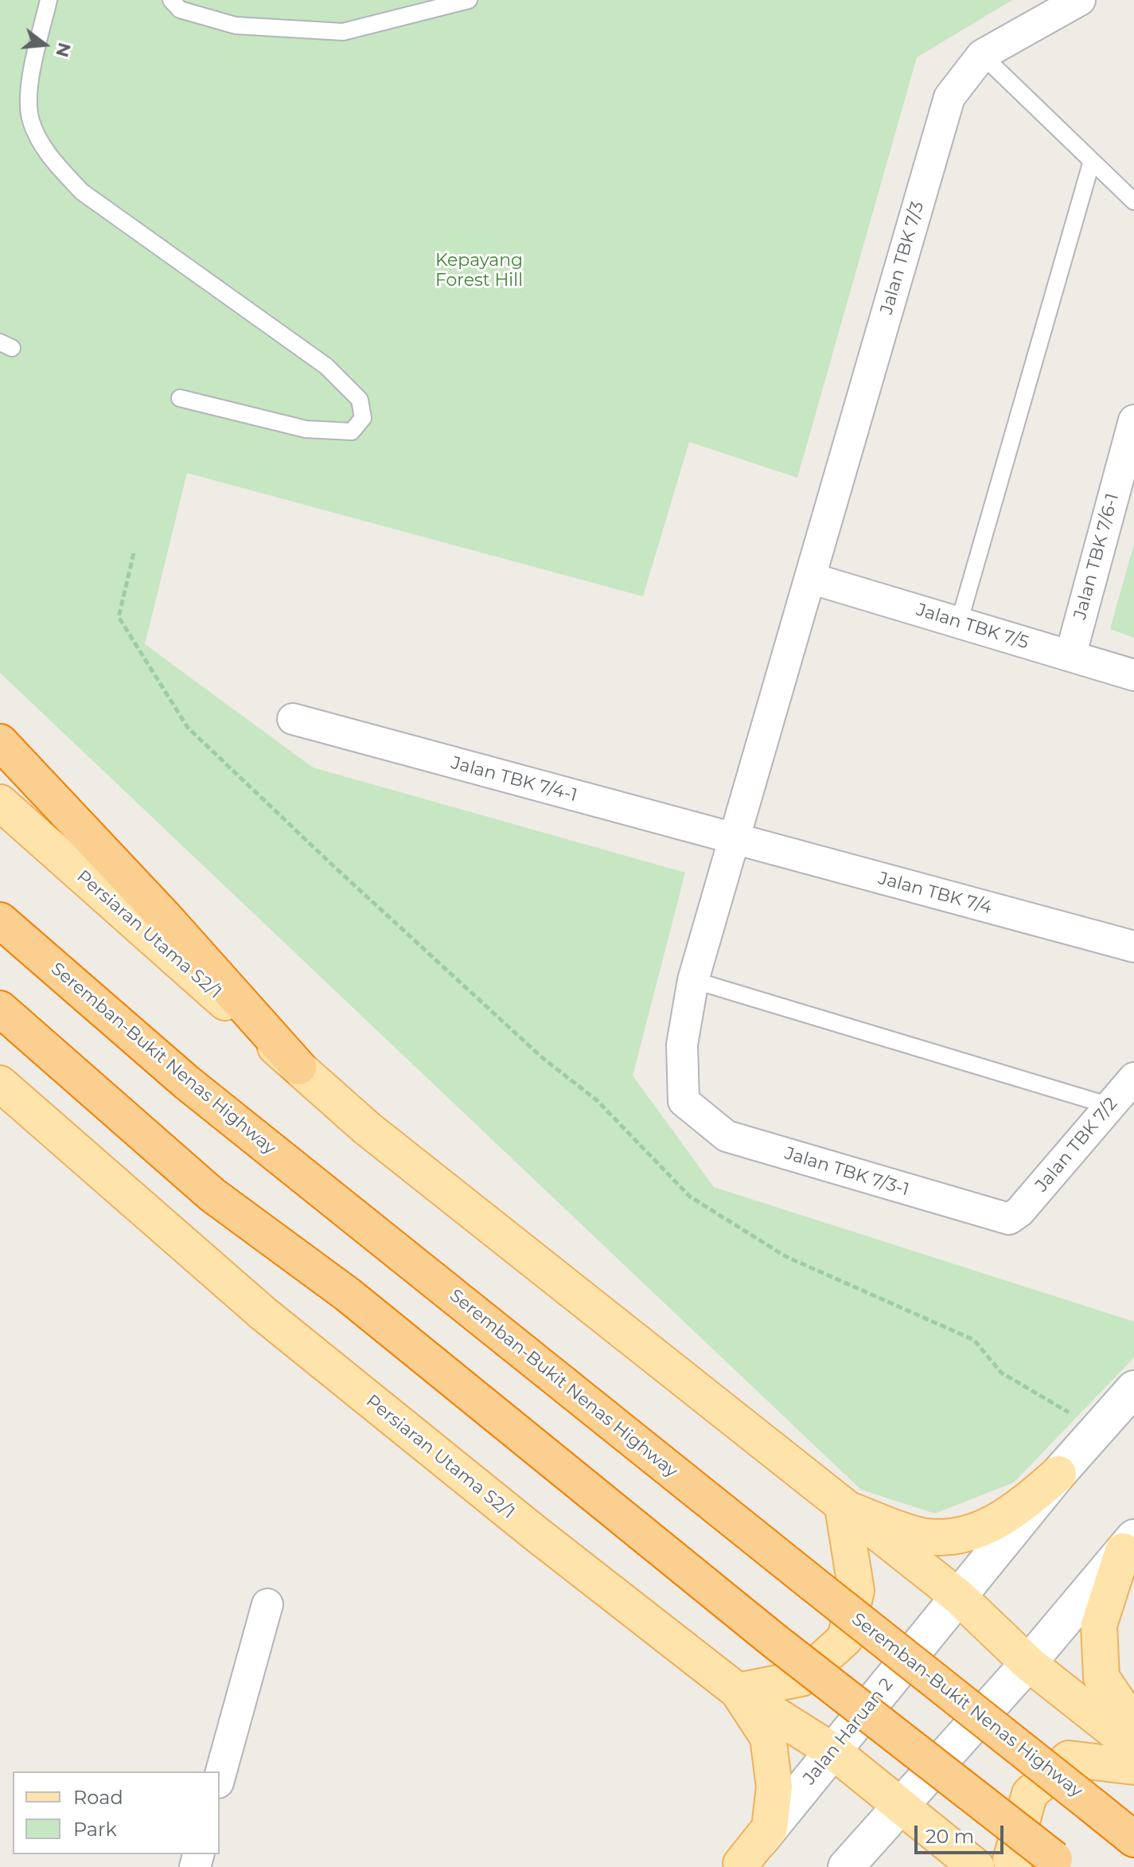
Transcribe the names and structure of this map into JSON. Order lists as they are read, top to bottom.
{
  "streets": {
    "highway": ["Seremban-Bukit Nenas Highway"],
    "main road": ["Persiaran Utama S2/1", "Jalan Haruan 2"],
    "street": [
      "Jalan TBK 7/3",
      "Jalan TBK 7/6-1",
      "Jalan TBK 7/5",
      "Jalan TBK 7/4-1",
      "Jalan TBK 7/4",
      "Jalan TBK 7/2",
      "Jalan TBK 7/3-1"
    ]
  },
  "crossings": [
    ["Jalan TBK 7/3", "Jalan TBK 7/5"],
    ["Jalan TBK 7/3", "Jalan TBK 7/4-1"],
    ["Jalan TBK 7/3", "Jalan TBK 7/4"],
    ["Jalan TBK 7/3", "Jalan TBK 7/3-1"],
    ["Jalan TBK 7/6-1", "Jalan TBK 7/5"],
    ["Jalan TBK 7/4-1", "Jalan TBK 7/4"],
    ["Persiaran Utama S2/1", "Jalan Haruan 2"],
    ["Jalan TBK 7/2", "Jalan TBK 7/3-1"]
  ],
  "parks": ["Kepayang Forest Hill"],
  "legend": ["Road", "Park"],
  "scale_bar": "20 m",
  "north": "right"
}
